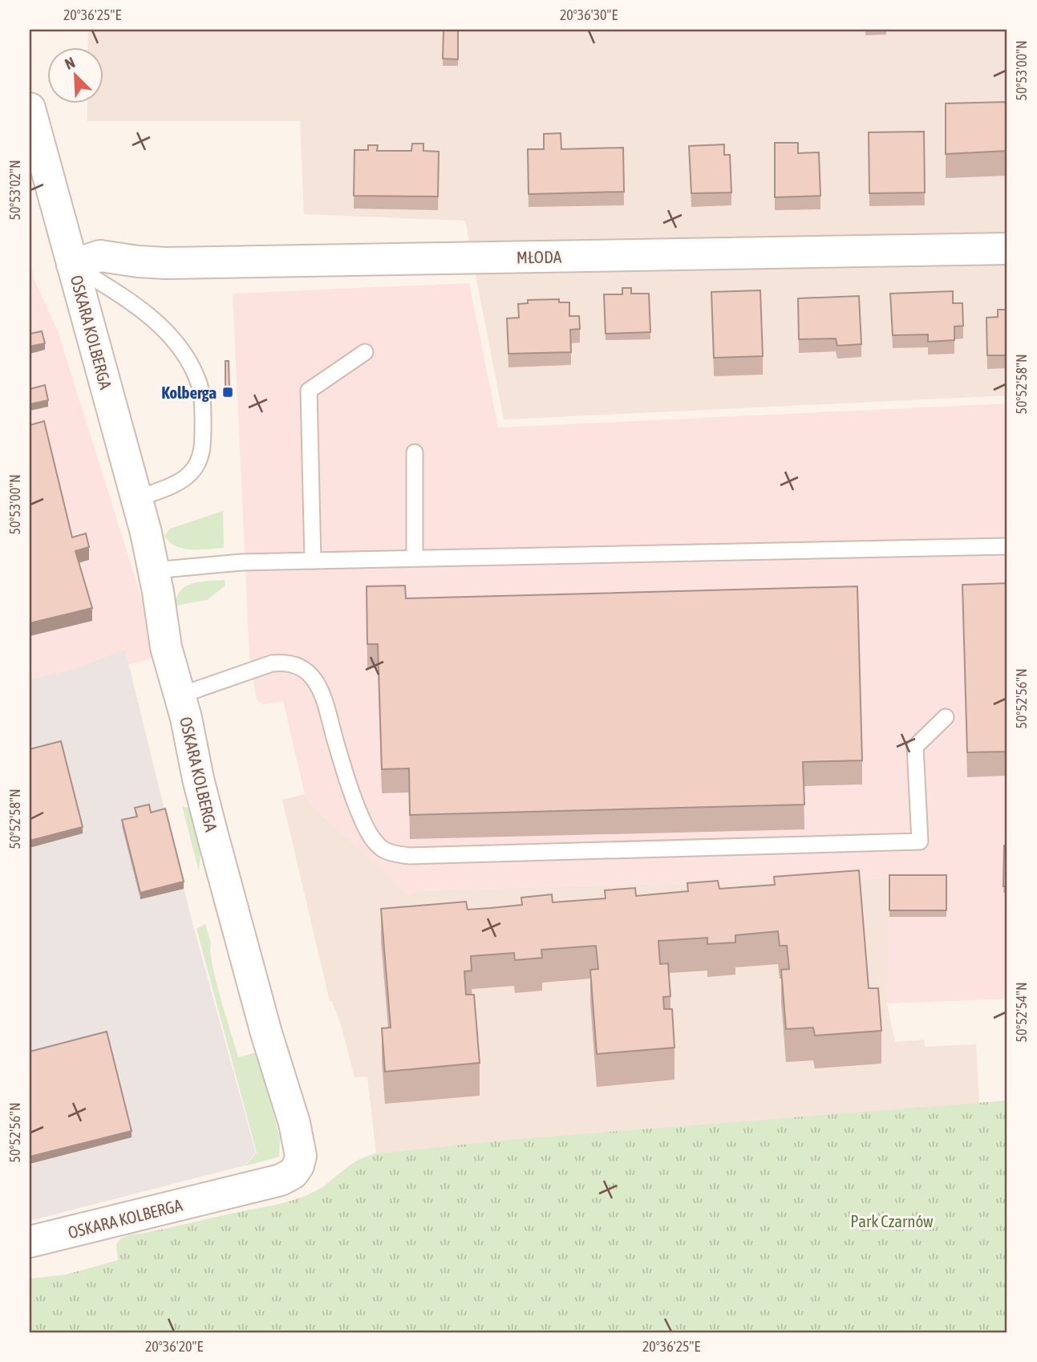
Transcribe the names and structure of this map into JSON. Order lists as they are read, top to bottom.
{
  "streets": {
    "street": ["MŁODA", "OSKARA KOLBERGA"]
  },
  "crossings": [
    ["MŁODA", "OSKARA KOLBERGA"]
  ],
  "parks": ["Park Czarnów"],
  "places": {
    "transit": ["Kolberga"]
  },
  "north": "top left",
  "coordinates": [
    "20°36'25\"E",
    "20°36'30\"E",
    "50°53'00\"N",
    "50°53'02\"N",
    "50°52'58\"N",
    "50°52'56\"N",
    "50°52'54\"N",
    "20°36'20\"E"
  ]
}
